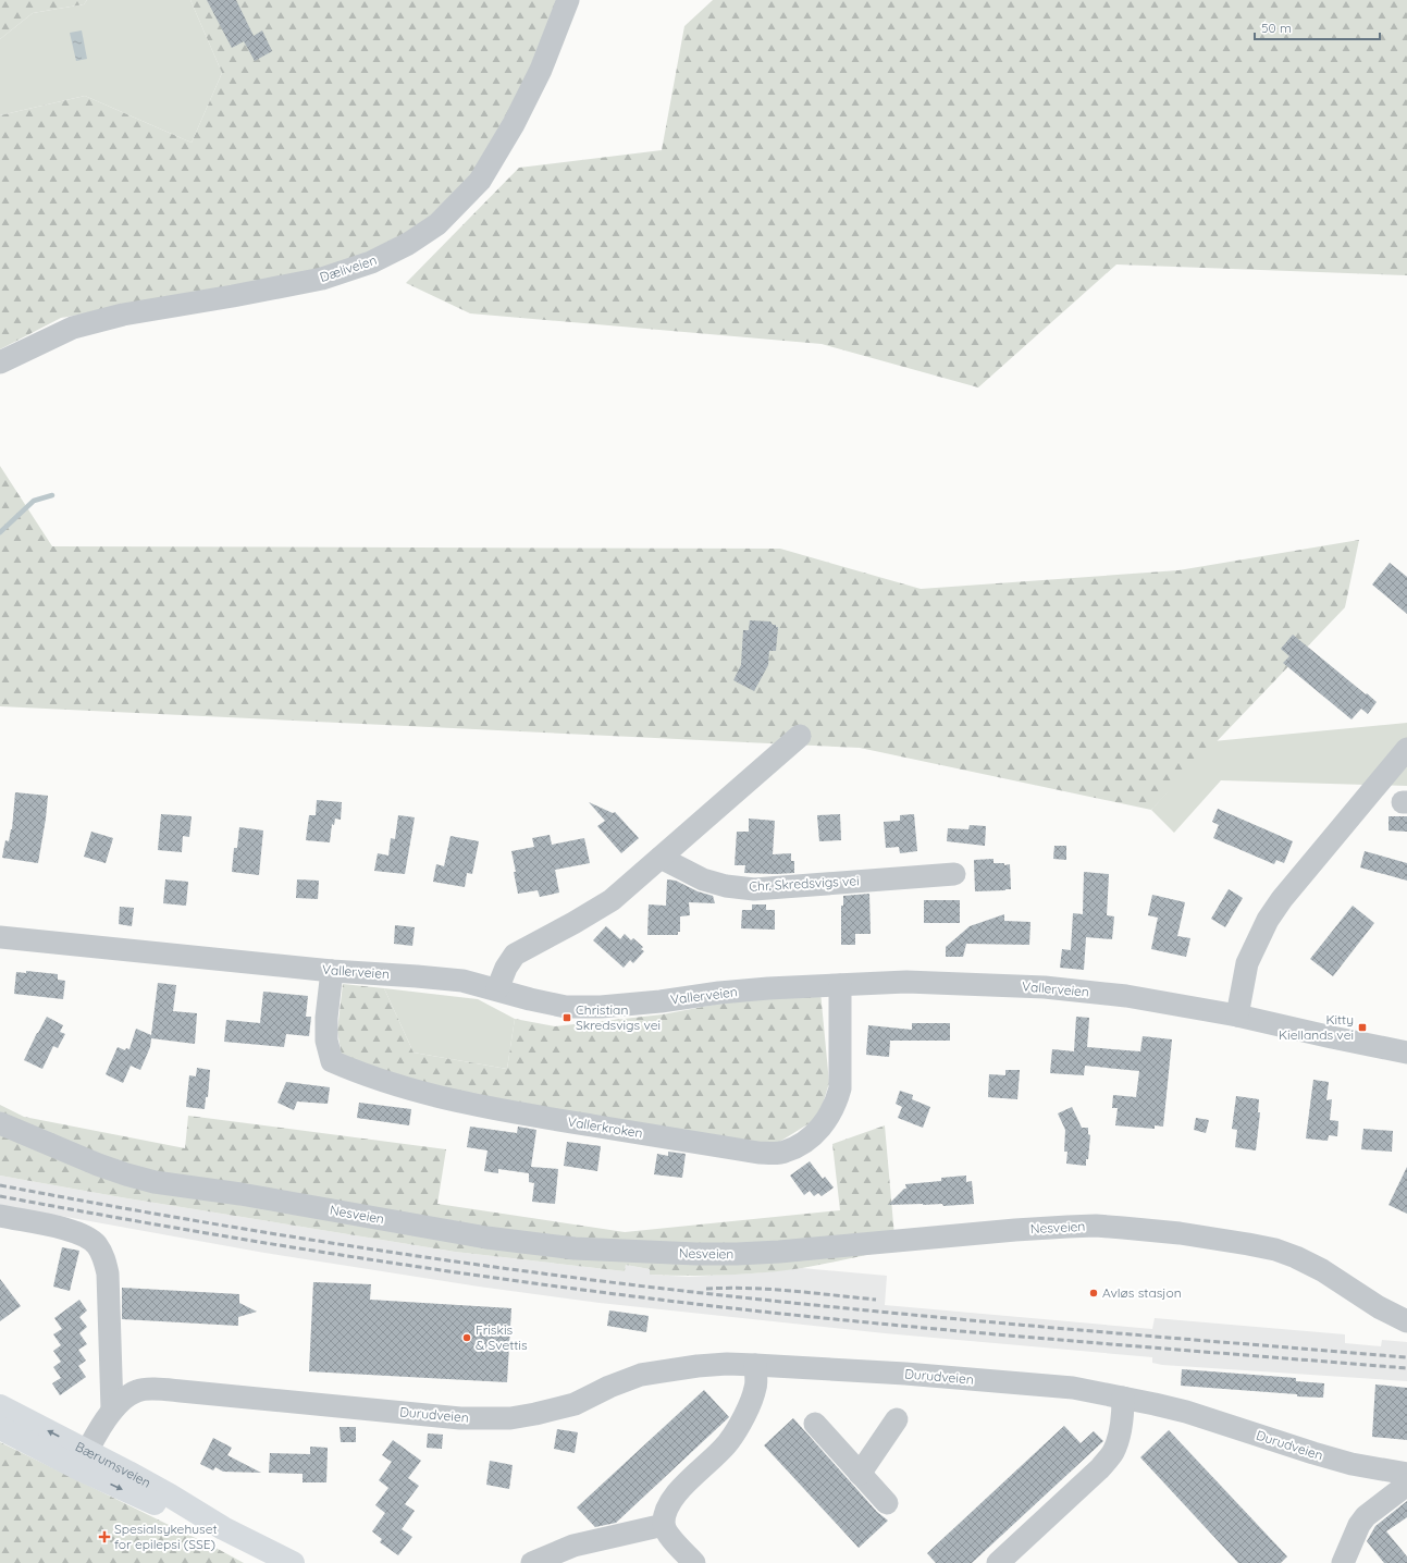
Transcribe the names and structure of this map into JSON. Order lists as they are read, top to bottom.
{
  "streets": {
    "main road": ["Bærumsveien"],
    "street": [
      "Dæliveien",
      "Chr. Skredsvigs vei",
      "Vallerveien",
      "Vallerkroken",
      "Nesveien",
      "Durudveien"
    ]
  },
  "crossings": [
    ["Vallerveien", "Vallerkroken"],
    ["Durudveien", "Bærumsveien"]
  ],
  "places": {
    "transit": ["Christian Skredsvigs vei", "Kitty Kiellands vei"],
    "other": ["Avløs stasjon", "Friskis & Svettis"],
    "health": ["Spesialsykehuset for epilepsi (SSE)"]
  },
  "scale_bar": "50 m"
}
